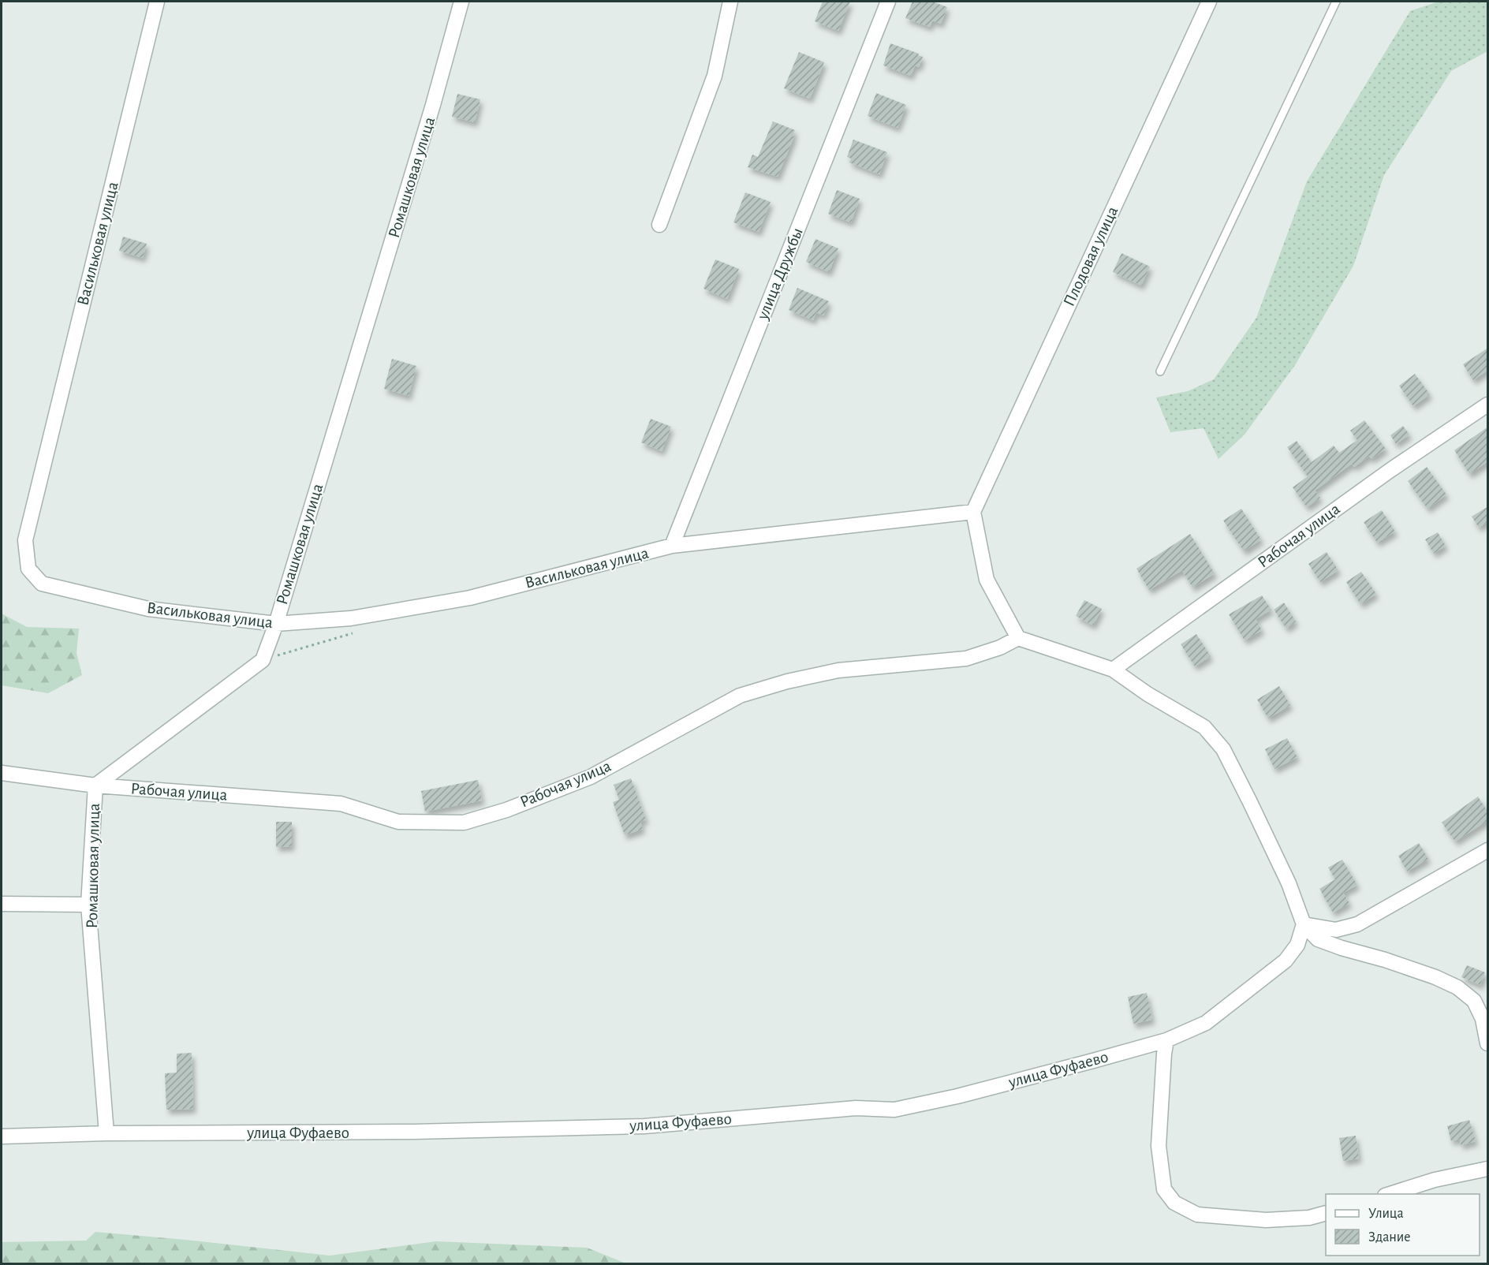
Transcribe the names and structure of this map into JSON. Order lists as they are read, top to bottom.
{
  "streets": {
    "street": [
      "Ромашковая улица",
      "Васильковая улица",
      "Плодовая улица",
      "улица Дружбы",
      "Рабочая улица",
      "улица Фуфаево"
    ]
  },
  "crossings": [
    ["Ромашковая улица", "Васильковая улица"],
    ["Ромашковая улица", "Рабочая улица"],
    ["Ромашковая улица", "улица Фуфаево"],
    ["Васильковая улица", "Плодовая улица"],
    ["Васильковая улица", "улица Дружбы"]
  ],
  "legend": ["Улица", "Здание"]
}
